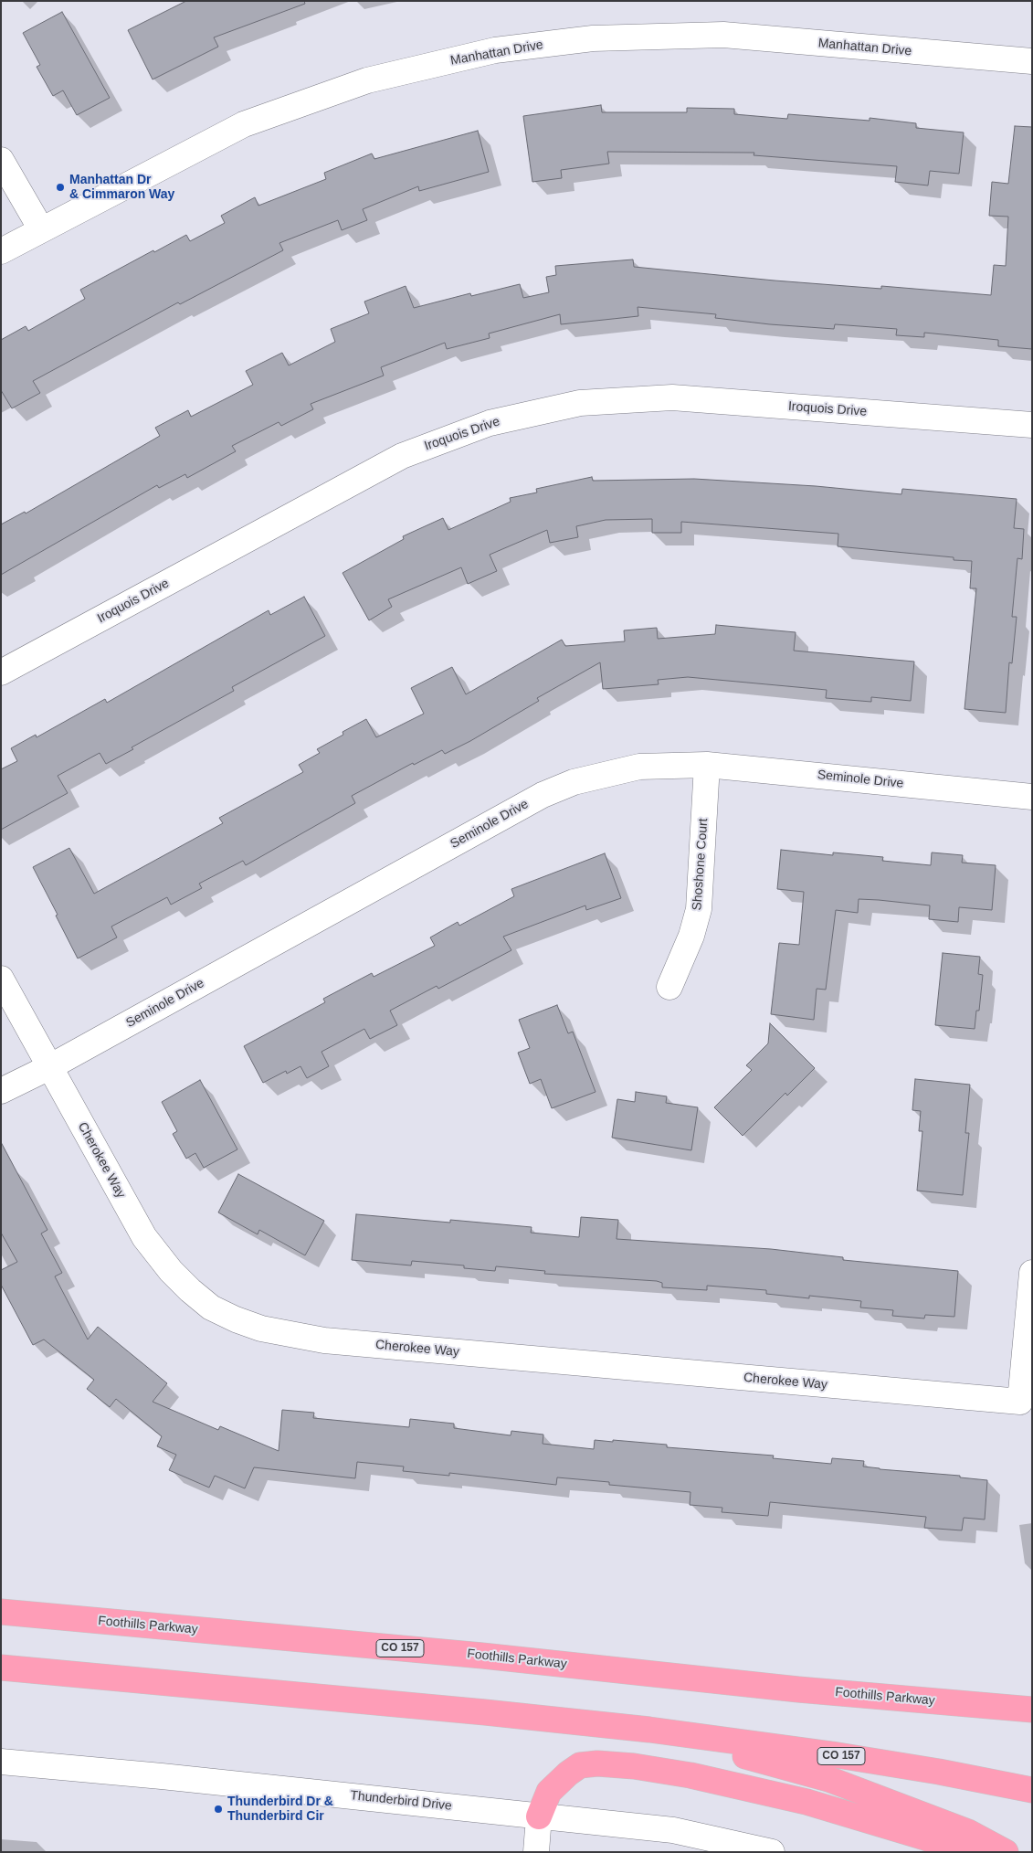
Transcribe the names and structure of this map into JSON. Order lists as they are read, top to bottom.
{
  "streets": {
    "highway": ["Foothills Parkway", "CO 157"],
    "street": [
      "Manhattan Drive",
      "Iroquois Drive",
      "Seminole Drive",
      "Shoshone Court",
      "Cherokee Way",
      "Thunderbird Drive"
    ]
  },
  "crossings": [
    ["Seminole Drive", "Shoshone Court"],
    ["Seminole Drive", "Cherokee Way"]
  ],
  "places": ["Manhattan Dr & Cimmaron Way", "Thunderbird Dr & Thunderbird Cir"]
}
